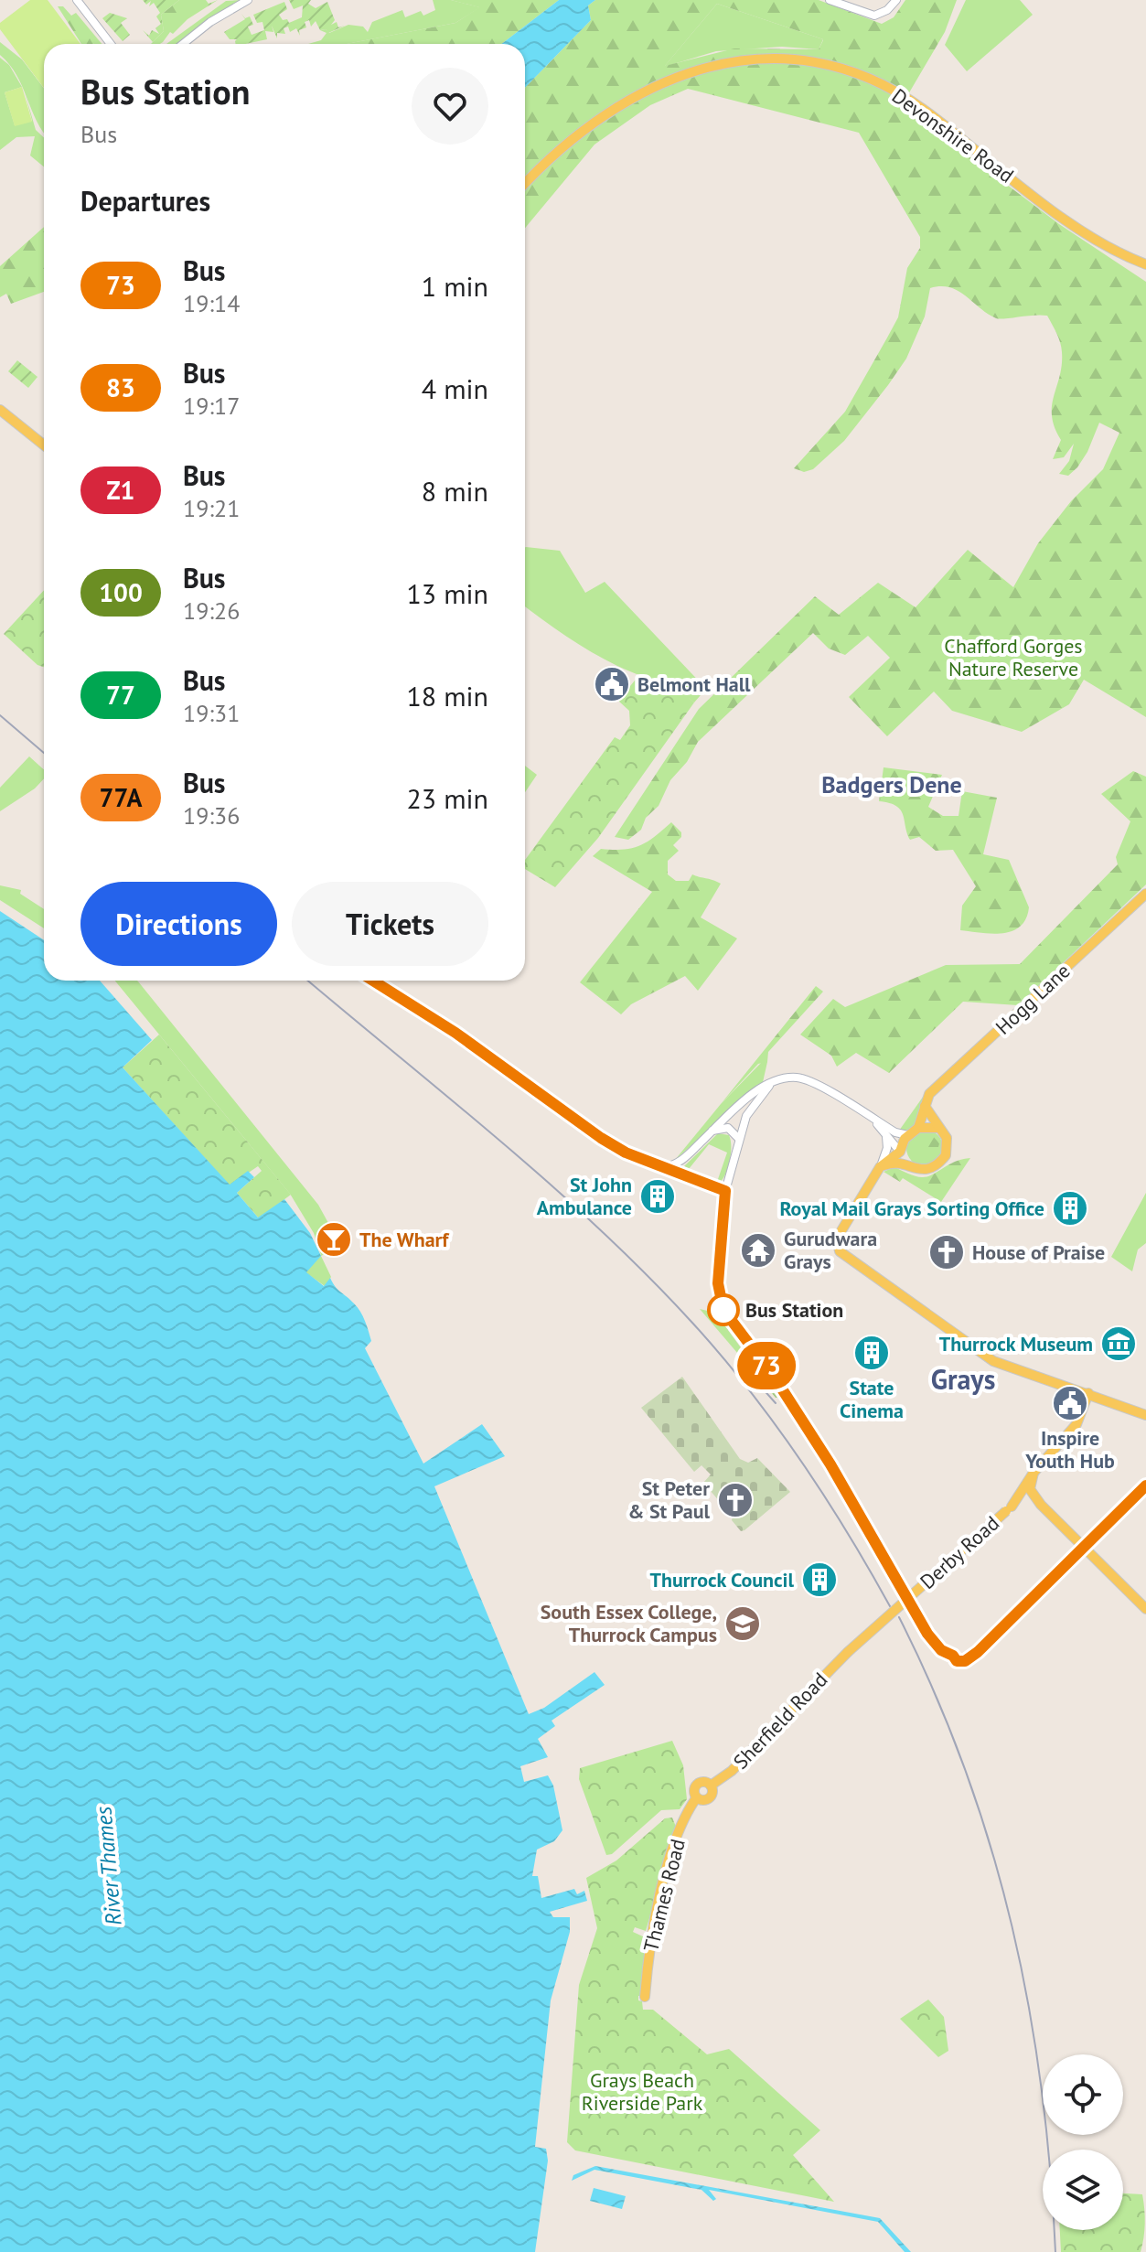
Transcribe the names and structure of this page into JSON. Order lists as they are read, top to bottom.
{
  "streets": {
    "main road": [
      "Devonshire Road",
      "Hogg Lane",
      "Derby Road",
      "Sherfield Road",
      "Thames Road"
    ]
  },
  "crossings": [
    ["Derby Road", "Sherfield Road"],
    ["Sherfield Road", "Thames Road"]
  ],
  "districts": ["Badgers Dene", "Grays"],
  "water": ["River Thames"],
  "parks": ["Chafford Gorges Nature Reserve", "Grays Beach Riverside Park"],
  "places": {
    "public building": ["Belmont Hall", "Inspire Youth Hub"],
    "building": [
      "St John Ambulance",
      "Royal Mail Grays Sorting Office",
      "State Cinema",
      "Thurrock Council"
    ],
    "bar": ["The Wharf"],
    "temple": ["Gurudwara Grays"],
    "church": ["House of Praise", "St Peter & St Paul"],
    "other": ["Bus Station"],
    "museum": ["Thurrock Museum"],
    "school or university": ["South Essex College, Thurrock Campus"]
  },
  "lines": ["bus line 73"],
  "page": {
    "on_map": "73",
    "heading": [
      ["Bus Station", "Bus"],
      "Departures"
    ],
    "list": [
      {
        "mark": "73",
        "name": "Bus",
        "note": "19:14",
        "value": "1 min"
      },
      {
        "mark": "83",
        "name": "Bus",
        "note": "19:17",
        "value": "4 min"
      },
      {
        "mark": "Z1",
        "name": "Bus",
        "note": "19:21",
        "value": "8 min"
      },
      {
        "mark": "100",
        "name": "Bus",
        "note": "19:26",
        "value": "13 min"
      },
      {
        "mark": "77",
        "name": "Bus",
        "note": "19:31",
        "value": "18 min"
      },
      {
        "mark": "77A",
        "name": "Bus",
        "note": "19:36",
        "value": "23 min"
      }
    ],
    "buttons": ["Directions", "Tickets"]
  }
}
